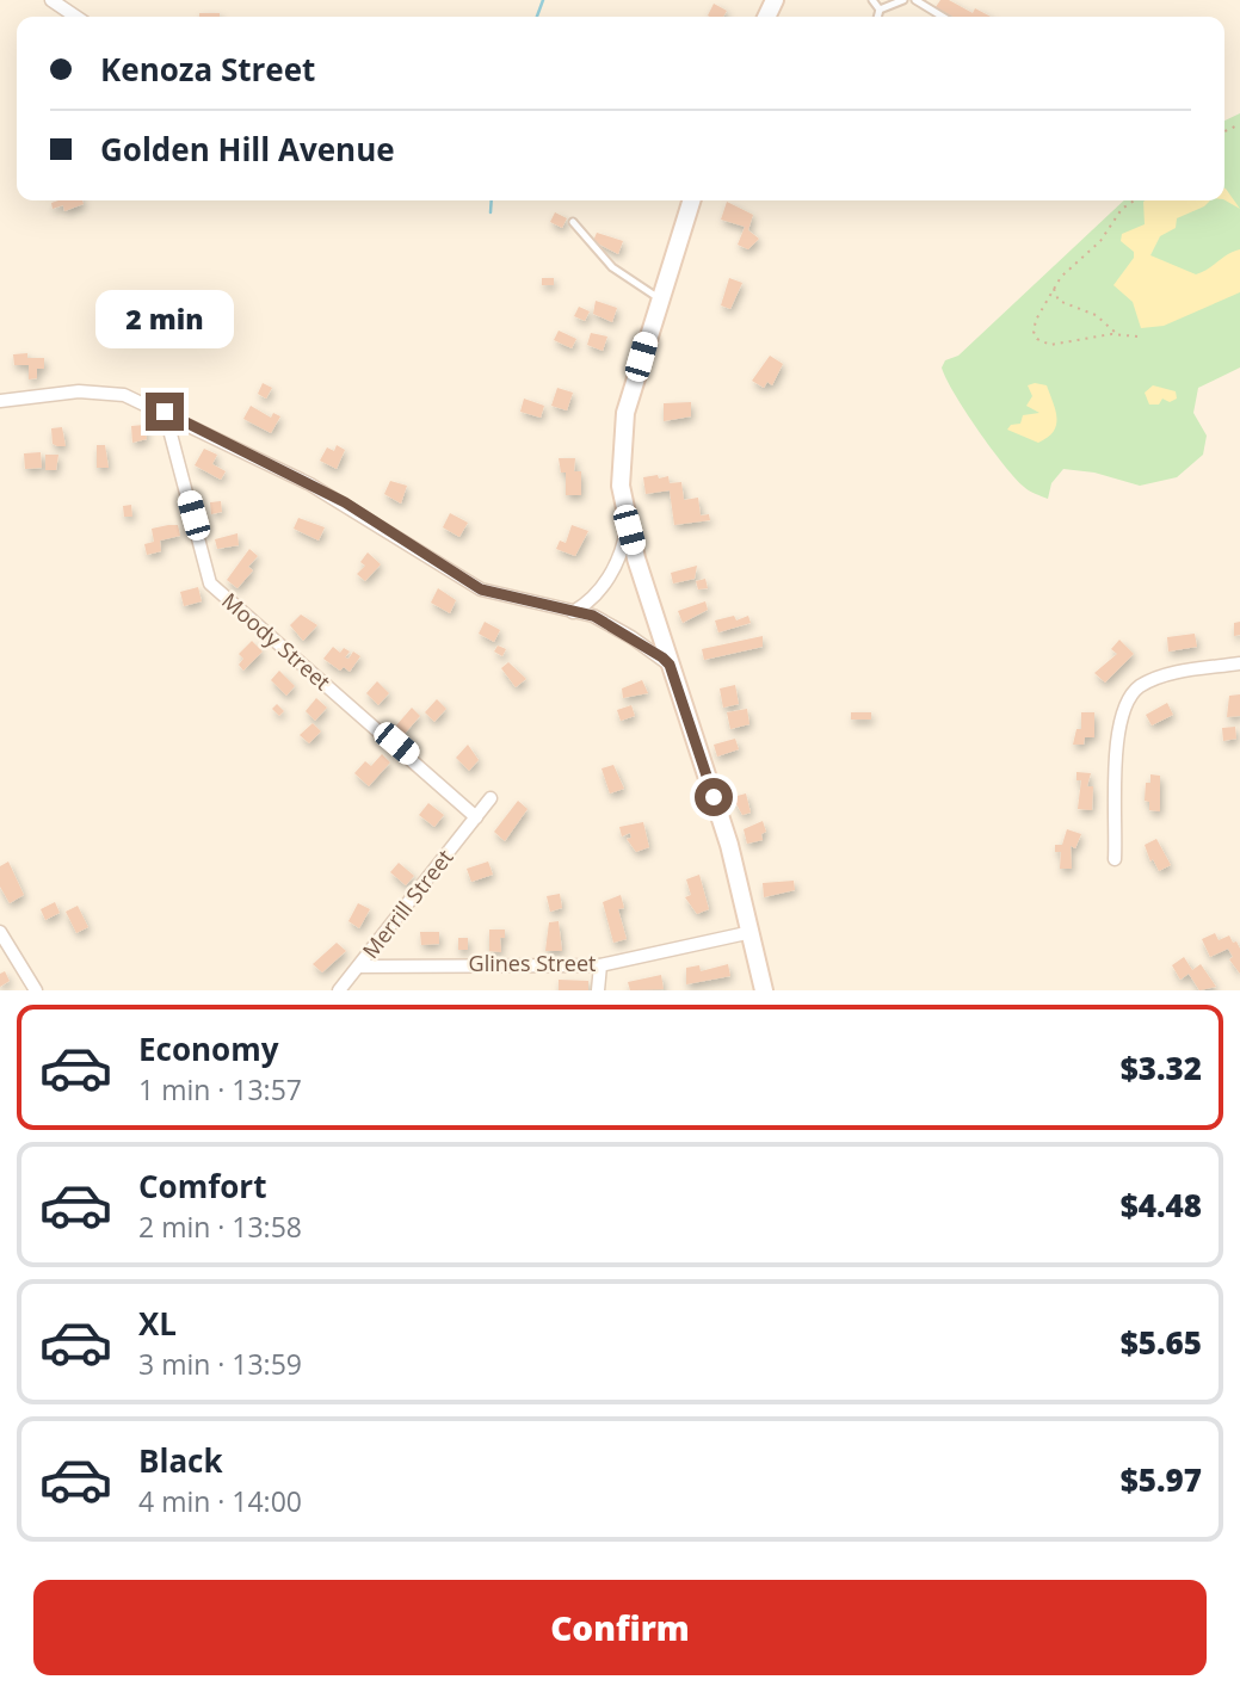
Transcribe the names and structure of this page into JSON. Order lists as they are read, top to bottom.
{
  "streets": {
    "street": ["Moody Street", "Merrill Street", "Glines Street"]
  },
  "crossings": [
    ["Moody Street", "Merrill Street"],
    ["Merrill Street", "Glines Street"]
  ],
  "page": {
    "banner": ["Kenoza Street", "Golden Hill Avenue"],
    "bubble": "2 min",
    "list": [
      {
        "name": "Economy",
        "note": "1 min · 13:57",
        "value": "$3.32"
      },
      {
        "name": "Comfort",
        "note": "2 min · 13:58",
        "value": "$4.48"
      },
      {
        "name": "XL",
        "note": "3 min · 13:59",
        "value": "$5.65"
      },
      {
        "name": "Black",
        "note": "4 min · 14:00",
        "value": "$5.97"
      }
    ],
    "buttons": "Confirm"
  }
}
